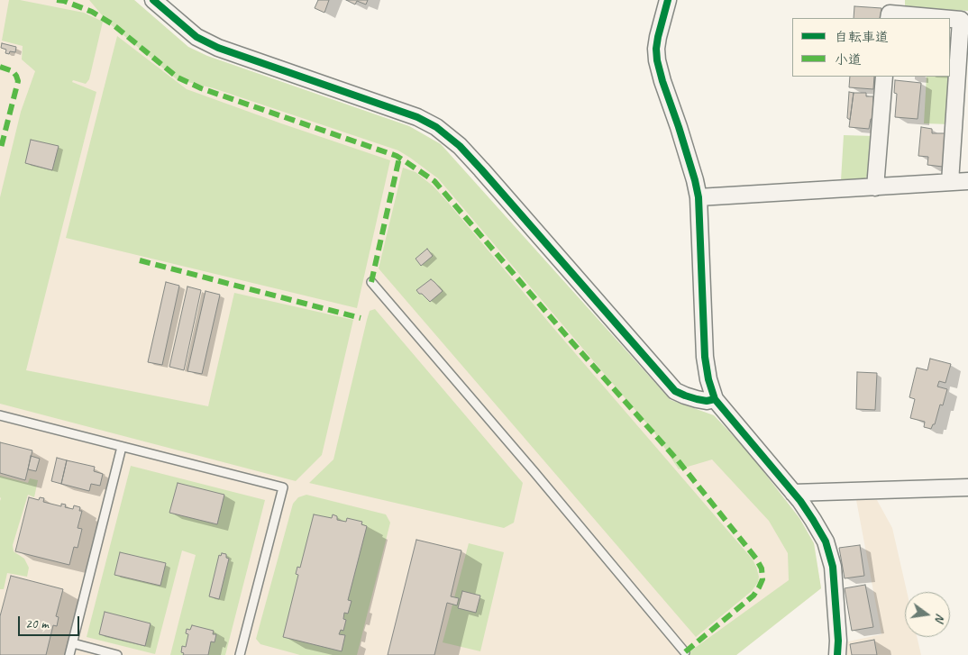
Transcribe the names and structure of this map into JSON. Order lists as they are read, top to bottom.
{
  "legend": ["自転車道", "小道"],
  "scale_bar": "20 m",
  "north": "right"
}
